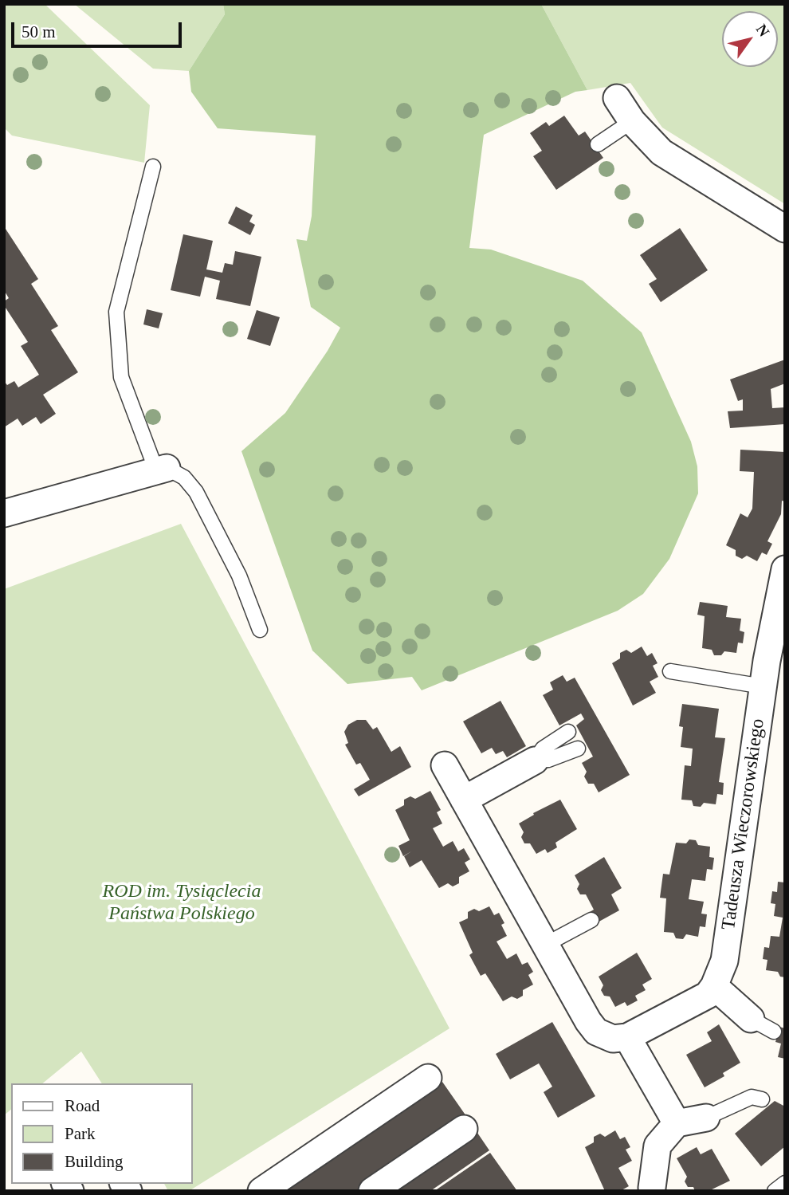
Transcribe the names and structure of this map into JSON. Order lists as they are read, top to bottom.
{
  "streets": {
    "street": ["Tadeusza Wieczorowskiego"]
  },
  "parks": ["ROD im. Tysiąclecia Państwa Polskiego"],
  "legend": ["Road", "Park", "Building"],
  "scale_bar": "50 m",
  "north": "top right"
}
